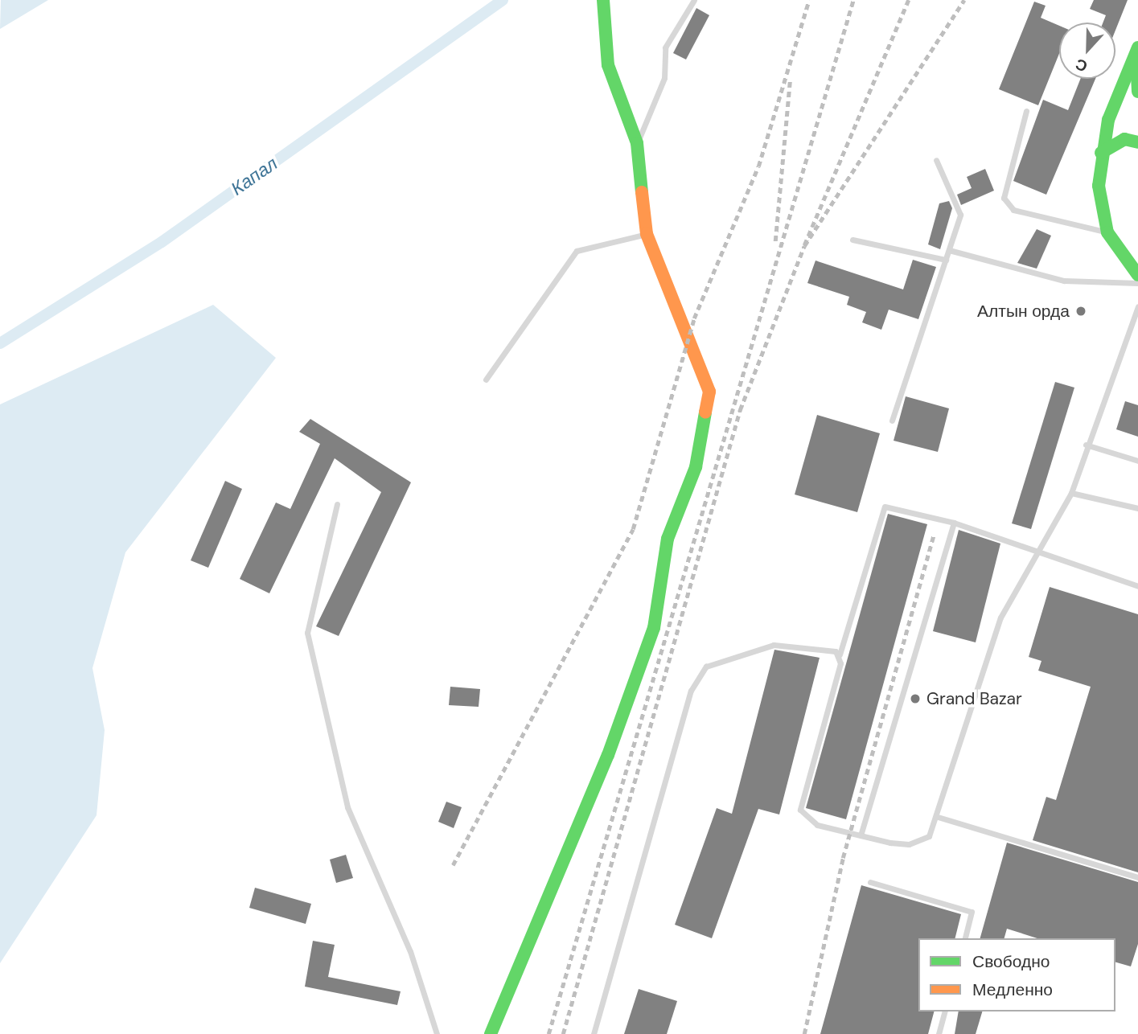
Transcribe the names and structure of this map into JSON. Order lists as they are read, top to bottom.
{
  "water": ["Капал"],
  "places": ["Алтын орда", "Grand Bazar"],
  "legend": ["Свободно", "Медленно"],
  "north": "bottom"
}
